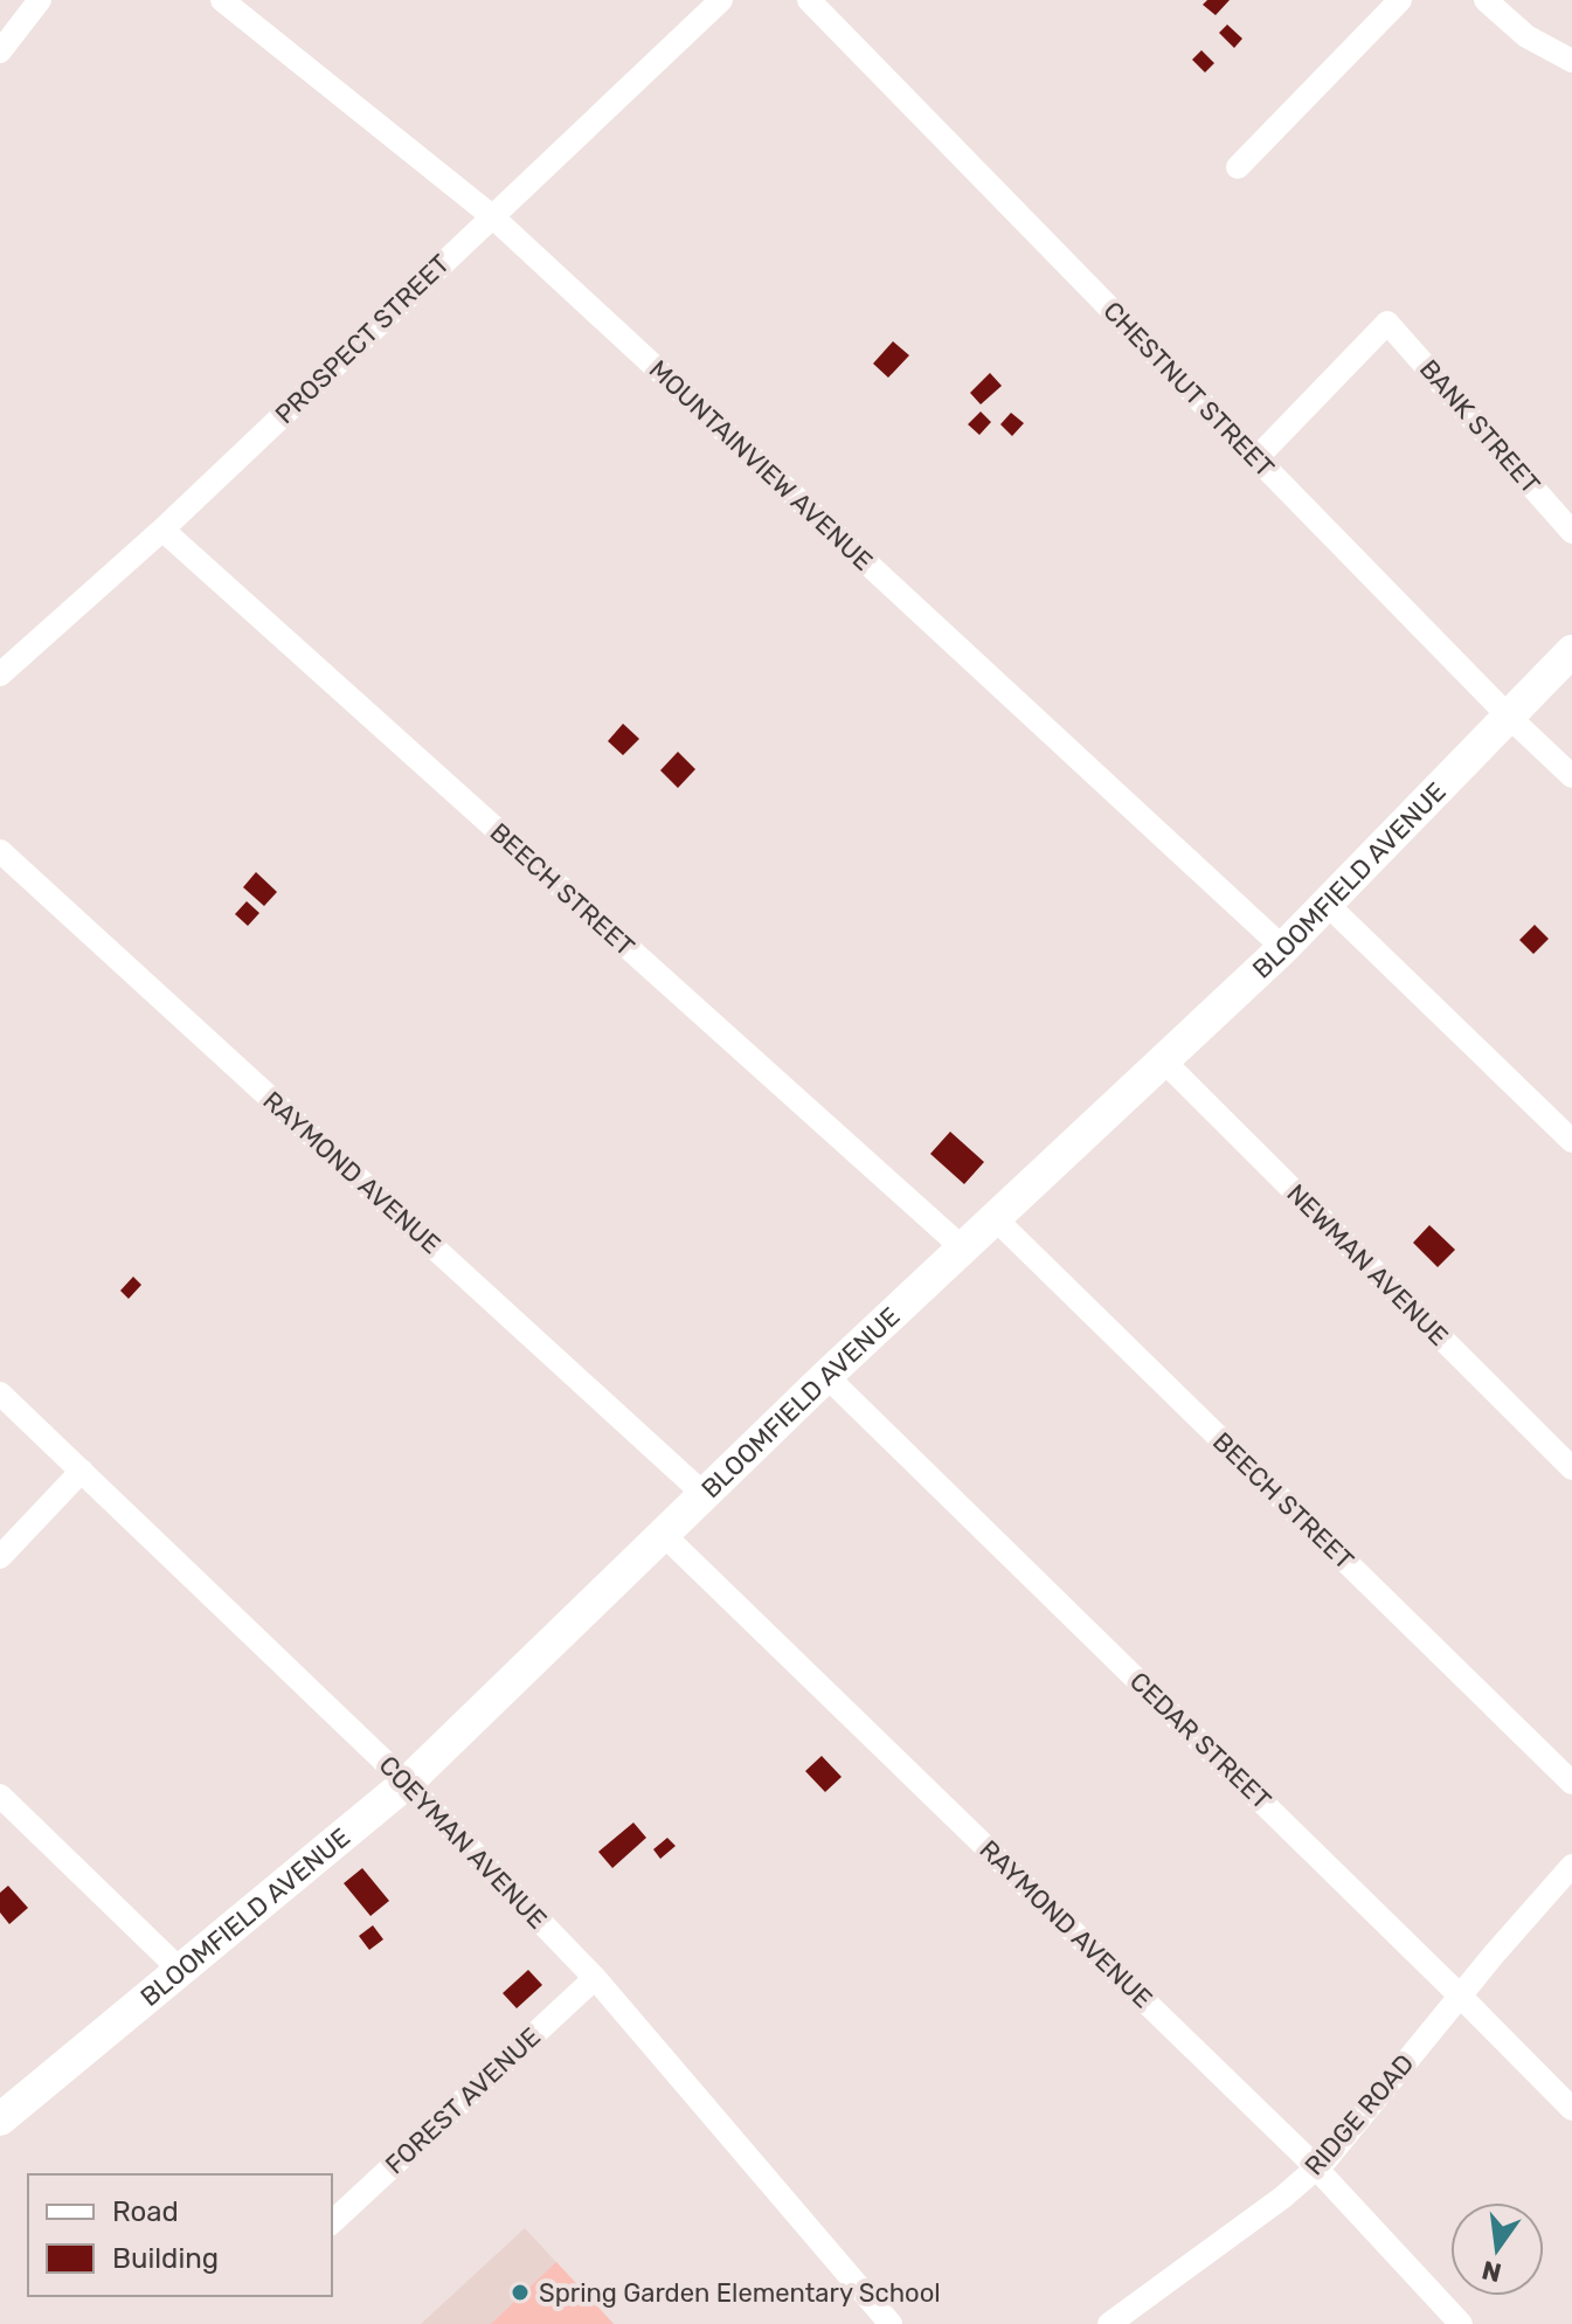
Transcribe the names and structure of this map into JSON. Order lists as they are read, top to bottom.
{
  "streets": {
    "street": [
      "PROSPECT STREET",
      "CHESTNUT STREET",
      "BANK STREET",
      "MOUNTAINVIEW AVENUE",
      "BLOOMFIELD AVENUE",
      "BEECH STREET",
      "RAYMOND AVENUE",
      "NEWMAN AVENUE",
      "CEDAR STREET",
      "COEYMAN AVENUE",
      "FOREST AVENUE",
      "RIDGE ROAD"
    ]
  },
  "crossings": [
    ["PROSPECT STREET", "MOUNTAINVIEW AVENUE"],
    ["PROSPECT STREET", "BEECH STREET"],
    ["CHESTNUT STREET", "BANK STREET"],
    ["CHESTNUT STREET", "BLOOMFIELD AVENUE"],
    ["MOUNTAINVIEW AVENUE", "BLOOMFIELD AVENUE"],
    ["BLOOMFIELD AVENUE", "BEECH STREET"],
    ["BLOOMFIELD AVENUE", "RAYMOND AVENUE"],
    ["BLOOMFIELD AVENUE", "NEWMAN AVENUE"],
    ["BLOOMFIELD AVENUE", "CEDAR STREET"],
    ["BLOOMFIELD AVENUE", "COEYMAN AVENUE"],
    ["RAYMOND AVENUE", "RIDGE ROAD"],
    ["CEDAR STREET", "RIDGE ROAD"],
    ["COEYMAN AVENUE", "FOREST AVENUE"]
  ],
  "places": ["Spring Garden Elementary School"],
  "legend": ["Road", "Building"],
  "north": "bottom"
}
